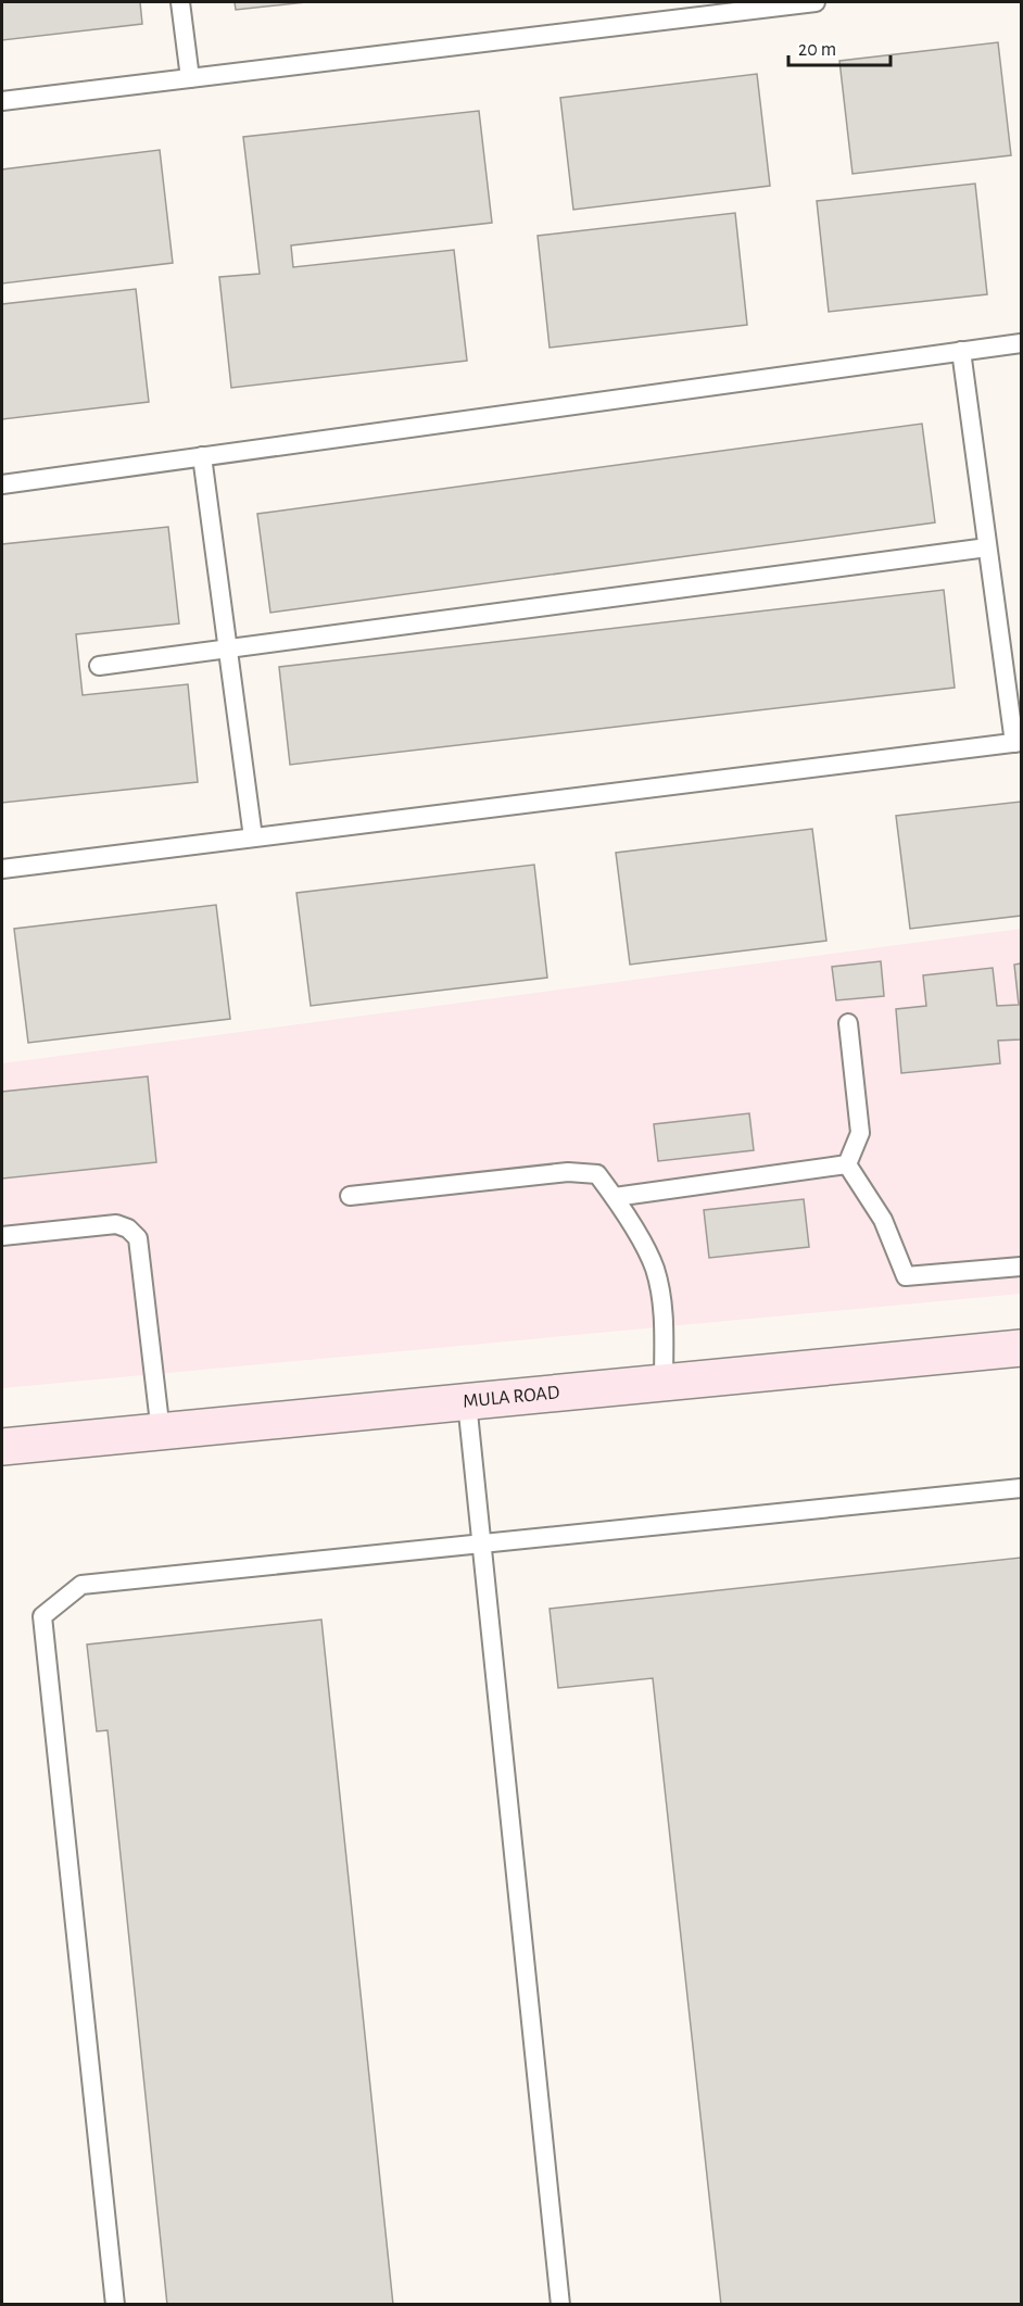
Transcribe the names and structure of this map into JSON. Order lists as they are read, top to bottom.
{
  "streets": {
    "street": ["MULA ROAD"]
  },
  "scale_bar": "20 m"
}
